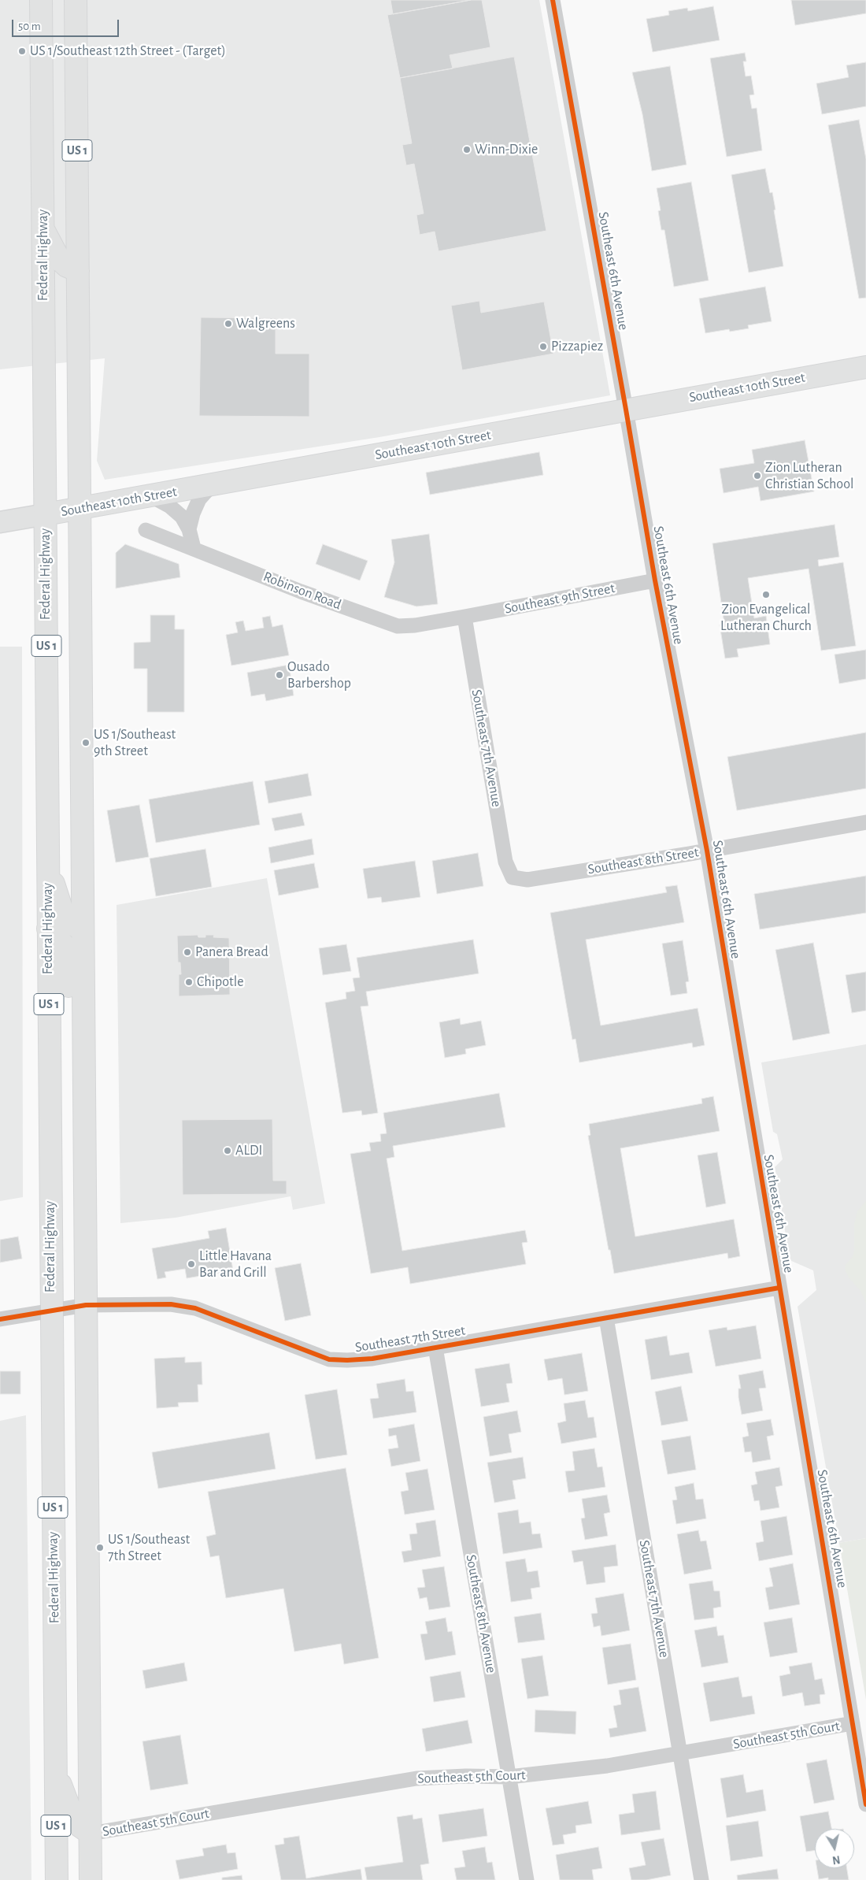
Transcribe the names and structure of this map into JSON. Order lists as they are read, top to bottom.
{
  "streets": {
    "main road": ["US 1", "Federal Highway", "Southeast 10th Street"],
    "street": [
      "Southeast 6th Avenue",
      "Robinson Road",
      "Southeast 9th Street",
      "Southeast 7th Avenue",
      "Southeast 8th Street",
      "Southeast 7th Street",
      "Southeast 8th Avenue",
      "Southeast 5th Court"
    ]
  },
  "crossings": [
    ["US 1", "Southeast 10th Street"],
    ["US 1", "Southeast 7th Street"],
    ["US 1", "Southeast 5th Court"],
    ["Federal Highway", "Southeast 10th Street"],
    ["Federal Highway", "Southeast 7th Street"],
    ["Southeast 6th Avenue", "Southeast 10th Street"],
    ["Southeast 6th Avenue", "Southeast 9th Street"],
    ["Southeast 6th Avenue", "Southeast 8th Street"],
    ["Southeast 6th Avenue", "Southeast 7th Street"],
    ["Southeast 6th Avenue", "Southeast 5th Court"],
    ["Robinson Road", "Southeast 9th Street"],
    ["Robinson Road", "Southeast 7th Avenue"],
    ["Southeast 9th Street", "Southeast 7th Avenue"],
    ["Southeast 7th Avenue", "Southeast 8th Street"],
    ["Southeast 7th Avenue", "Southeast 7th Street"],
    ["Southeast 7th Avenue", "Southeast 5th Court"],
    ["Southeast 7th Street", "Southeast 8th Avenue"],
    ["Southeast 8th Avenue", "Southeast 5th Court"]
  ],
  "places": [
    "US 1/Southeast 12th Street - (Target)",
    "Winn-Dixie",
    "Walgreens",
    "Pizzapiez",
    "Zion Lutheran Christian School",
    "Zion Evangelical Lutheran Church",
    "Ousado Barbershop",
    "US 1/Southeast 9th Street",
    "Panera Bread",
    "Chipotle",
    "ALDI",
    "Little Havana Bar and Grill",
    "US 1/Southeast 7th Street"
  ],
  "scale_bar": "50 m",
  "north": "bottom"
}
